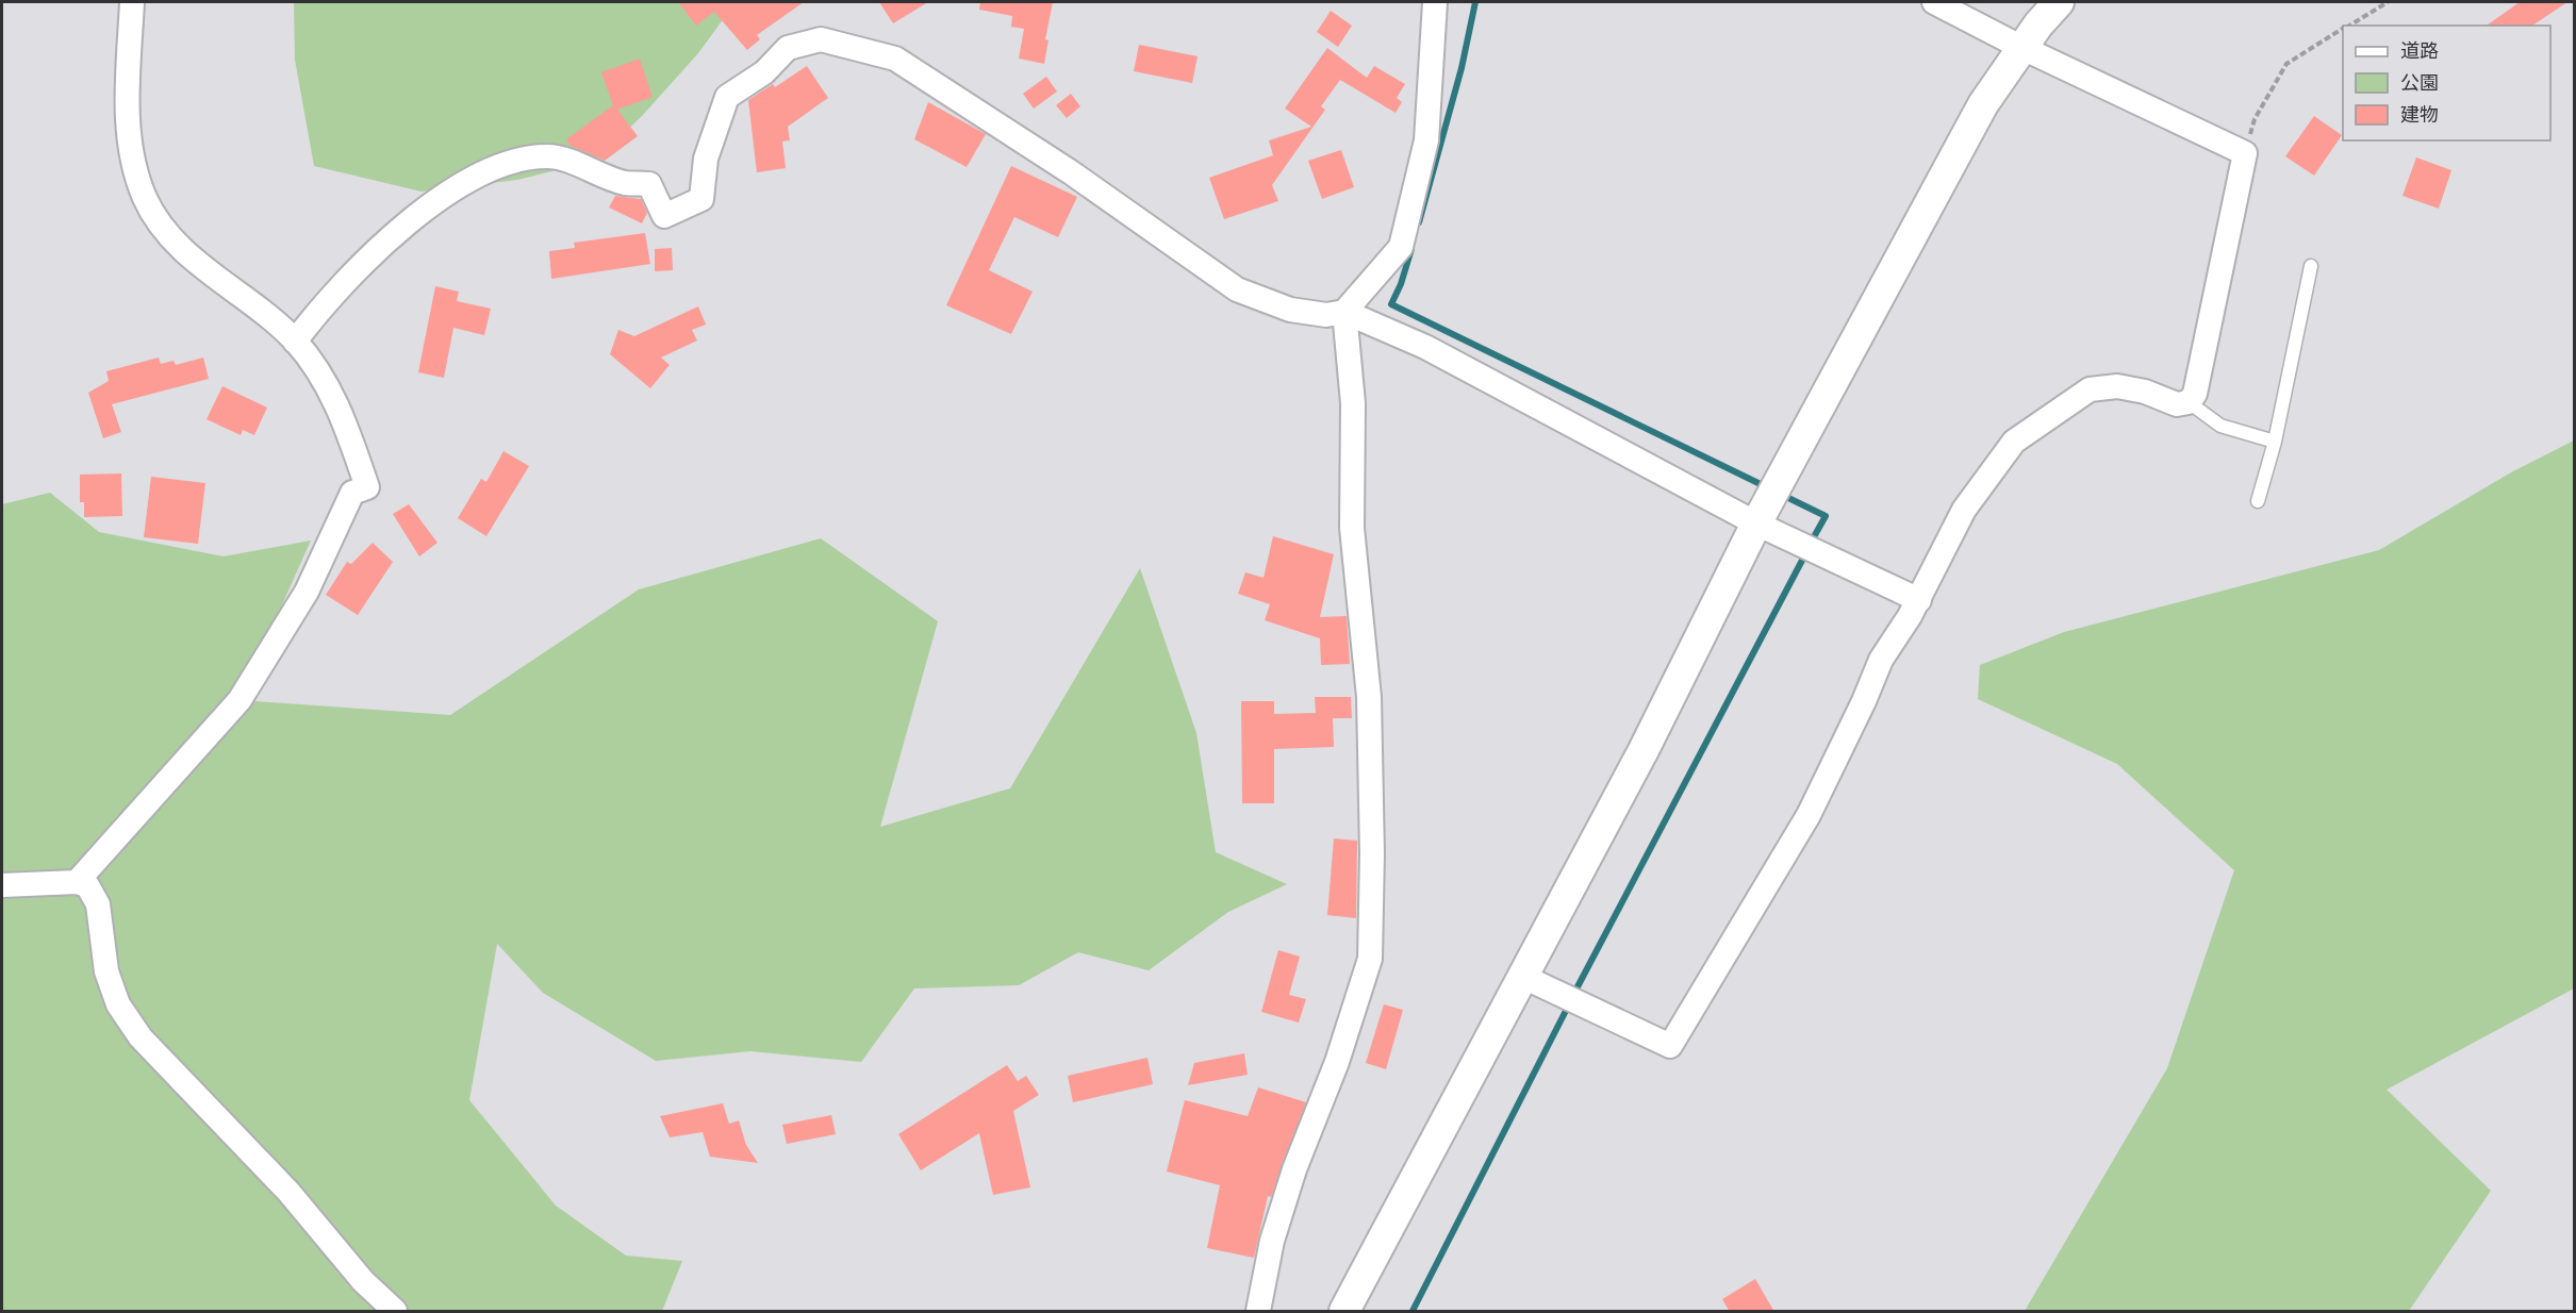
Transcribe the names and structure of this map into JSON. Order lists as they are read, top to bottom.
{
  "legend": ["道路", "公園", "建物"]
}
